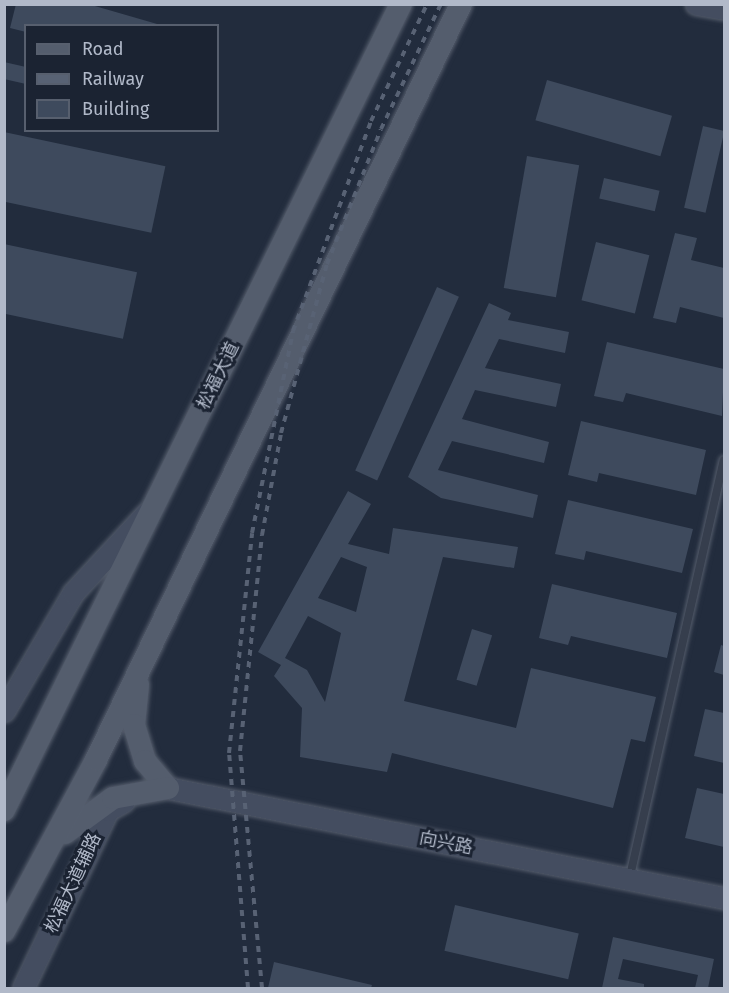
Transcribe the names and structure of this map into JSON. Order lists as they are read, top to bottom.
{
  "streets": {
    "main road": ["松福大道"],
    "street": ["向兴路", "松福大道辅路"]
  },
  "legend": ["Road", "Railway", "Building"]
}
